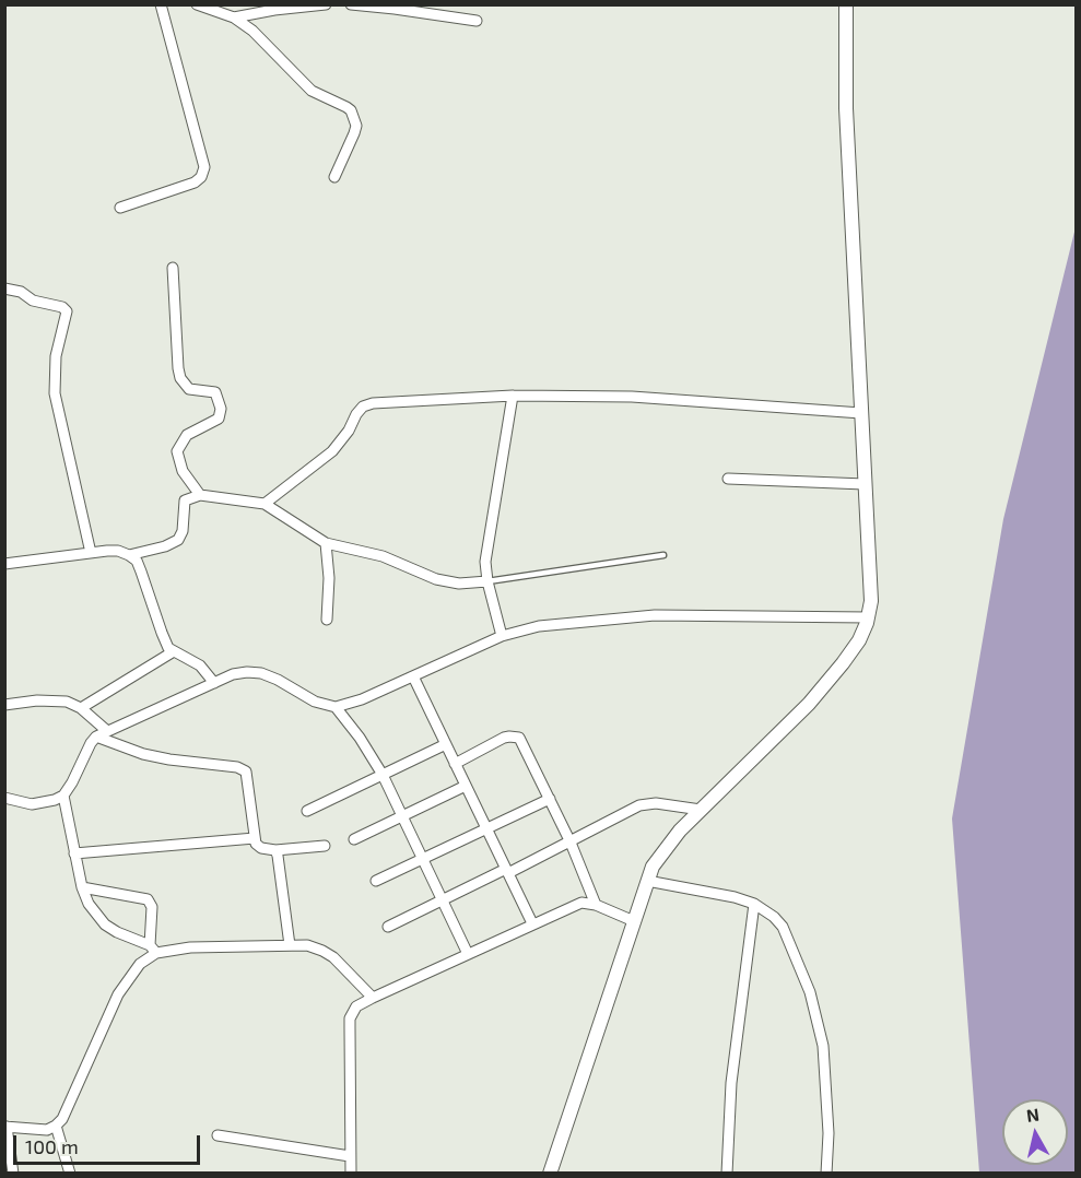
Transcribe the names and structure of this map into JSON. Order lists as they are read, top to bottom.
{
  "scale_bar": "100 m",
  "north": "top"
}
